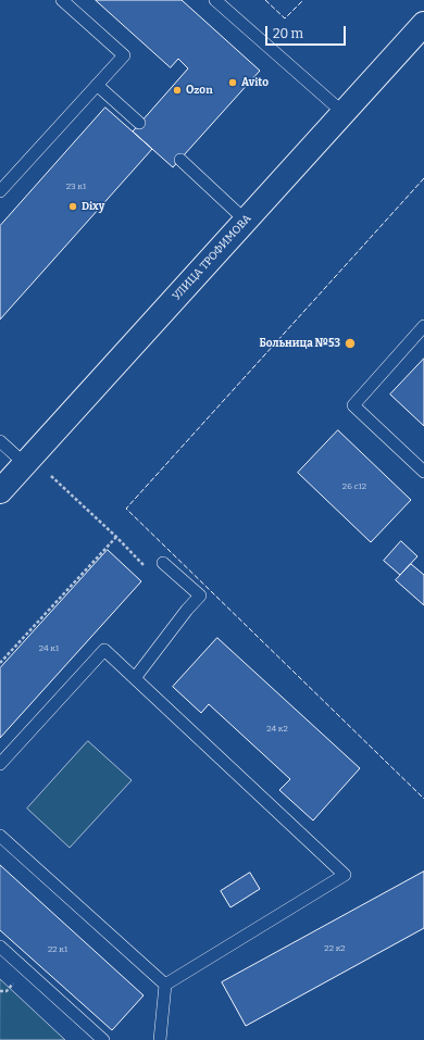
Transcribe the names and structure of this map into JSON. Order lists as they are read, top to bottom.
{
  "streets": {
    "main road": ["УЛИЦА ТРОФИМОВА"]
  },
  "places": [
    "Avito",
    "Ozon",
    "Dixy",
    "Больница №53"
  ],
  "house_numbers": [
    "23 к1",
    "26 с12",
    "24 к1",
    "24 к2",
    "22 к2",
    "22 к1"
  ],
  "scale_bar": "20 m"
}
